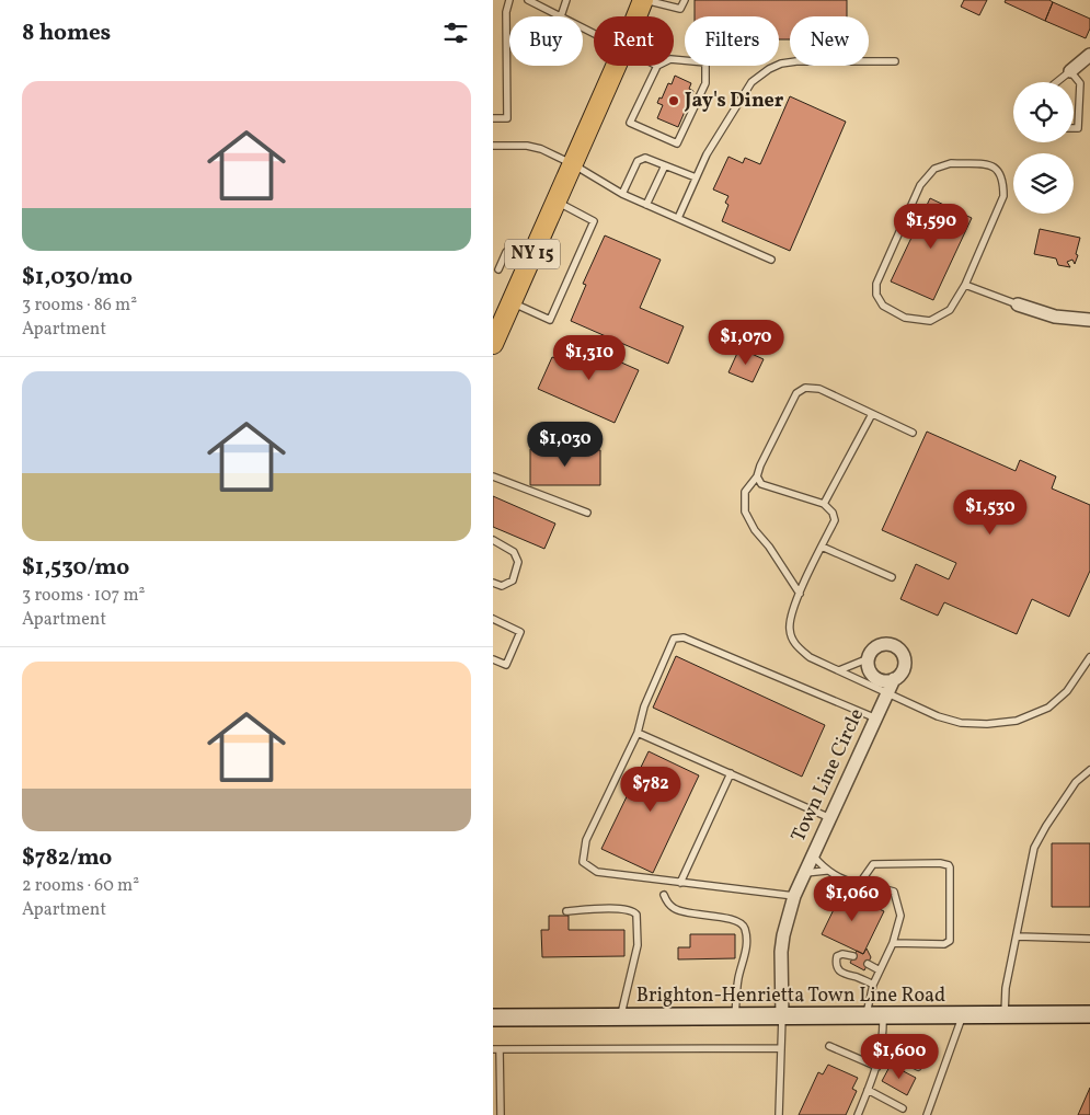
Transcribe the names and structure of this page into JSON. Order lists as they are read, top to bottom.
{
  "streets": {
    "main road": ["NY 15"],
    "street": ["Town Line Circle", "Brighton-Henrietta Town Line Road"]
  },
  "crossings": [
    ["Town Line Circle", "Brighton-Henrietta Town Line Road"]
  ],
  "places": ["Jay's Diner"],
  "page": {
    "heading": "8 homes",
    "chip": [
      "Buy",
      "Rent",
      "Filters",
      "New"
    ],
    "list": [
      {
        "name": "$1,030/mo",
        "note": "3 rooms · 86 m² · Apartment"
      },
      {
        "name": "$1,530/mo",
        "note": "3 rooms · 107 m² · Apartment"
      },
      {
        "name": "$782/mo",
        "note": "2 rooms · 60 m² · Apartment"
      }
    ],
    "price": [
      "$1,590",
      "$1,070",
      "$1,310",
      "$1,030",
      "$1,530",
      "$782",
      "$1,060",
      "$1,600"
    ]
  }
}
